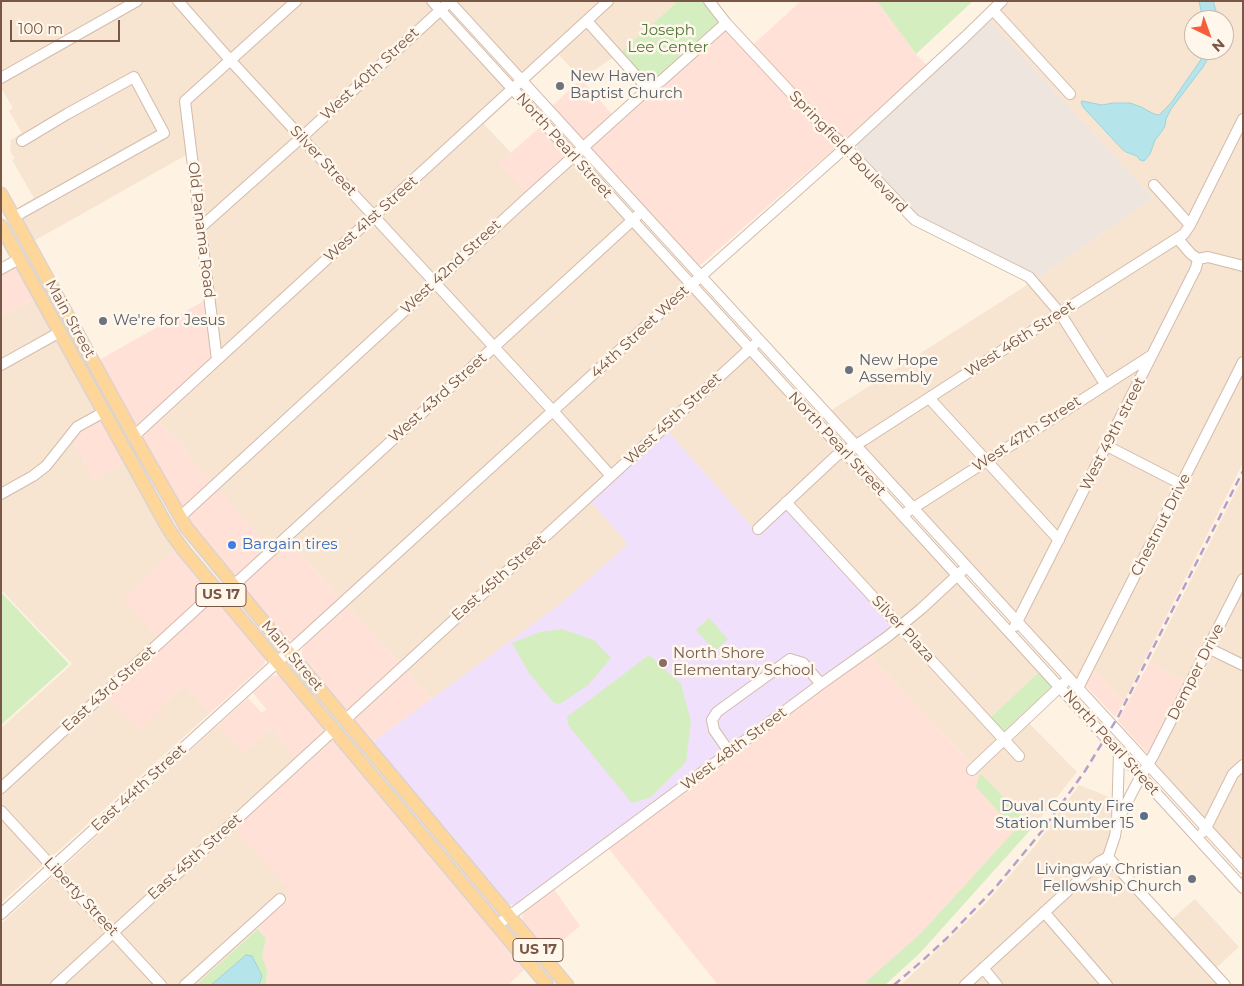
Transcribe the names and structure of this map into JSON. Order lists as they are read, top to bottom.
{
  "streets": {
    "main road": ["Main Street", "US 17"],
    "street": [
      "West 40th Street",
      "North Pearl Street",
      "Springfield Boulevard",
      "Silver Street",
      "West 41st Street",
      "Old Panama Road",
      "West 42nd Street",
      "44th Street West",
      "West 46th Street",
      "West 43rd Street",
      "West 45th Street",
      "West 47th Street",
      "West 49th street",
      "Chestnut Drive",
      "East 45th Street",
      "Silver Plaza",
      "Demper Drive",
      "East 43rd Street",
      "West 48th Street",
      "East 44th Street",
      "Liberty Street"
    ]
  },
  "crossings": [
    ["West 40th Street", "North Pearl Street"],
    ["West 40th Street", "Silver Street"],
    ["West 40th Street", "Old Panama Road"],
    ["North Pearl Street", "West 41st Street"],
    ["North Pearl Street", "West 42nd Street"],
    ["North Pearl Street", "44th Street West"],
    ["North Pearl Street", "West 46th Street"],
    ["North Pearl Street", "West 43rd Street"],
    ["North Pearl Street", "West 45th Street"],
    ["North Pearl Street", "West 47th Street"],
    ["North Pearl Street", "West 49th street"],
    ["North Pearl Street", "Chestnut Drive"],
    ["North Pearl Street", "Demper Drive"],
    ["North Pearl Street", "West 48th Street"],
    ["Springfield Boulevard", "West 42nd Street"],
    ["Springfield Boulevard", "44th Street West"],
    ["Springfield Boulevard", "West 46th Street"],
    ["Springfield Boulevard", "West 47th Street"],
    ["Silver Street", "West 41st Street"],
    ["Silver Street", "Old Panama Road"],
    ["Silver Street", "West 42nd Street"],
    ["Silver Street", "44th Street West"],
    ["Silver Street", "West 43rd Street"],
    ["Silver Street", "West 45th Street"],
    ["West 41st Street", "Old Panama Road"],
    ["West 41st Street", "Main Street"],
    ["West 42nd Street", "Main Street"],
    ["Main Street", "44th Street West"],
    ["Main Street", "West 43rd Street"],
    ["Main Street", "East 45th Street"],
    ["Main Street", "East 43rd Street"],
    ["Main Street", "West 48th Street"],
    ["Main Street", "East 44th Street"],
    ["44th Street West", "East 44th Street"],
    ["West 46th Street", "Silver Plaza"],
    ["West 45th Street", "East 45th Street"],
    ["West 47th Street", "West 49th street"],
    ["East 45th Street", "Liberty Street"],
    ["Silver Plaza", "West 48th Street"],
    ["East 44th Street", "Liberty Street"]
  ],
  "parks": ["Joseph Lee Center"],
  "places": [
    "New Haven Baptist Church",
    "We're for Jesus",
    "New Hope Assembly",
    "Bargain tires",
    "North Shore Elementary School",
    "Duval County Fire Station Number 15",
    "Livingway Christian Fellowship Church"
  ],
  "scale_bar": "100 m",
  "north": "bottom right"
}
